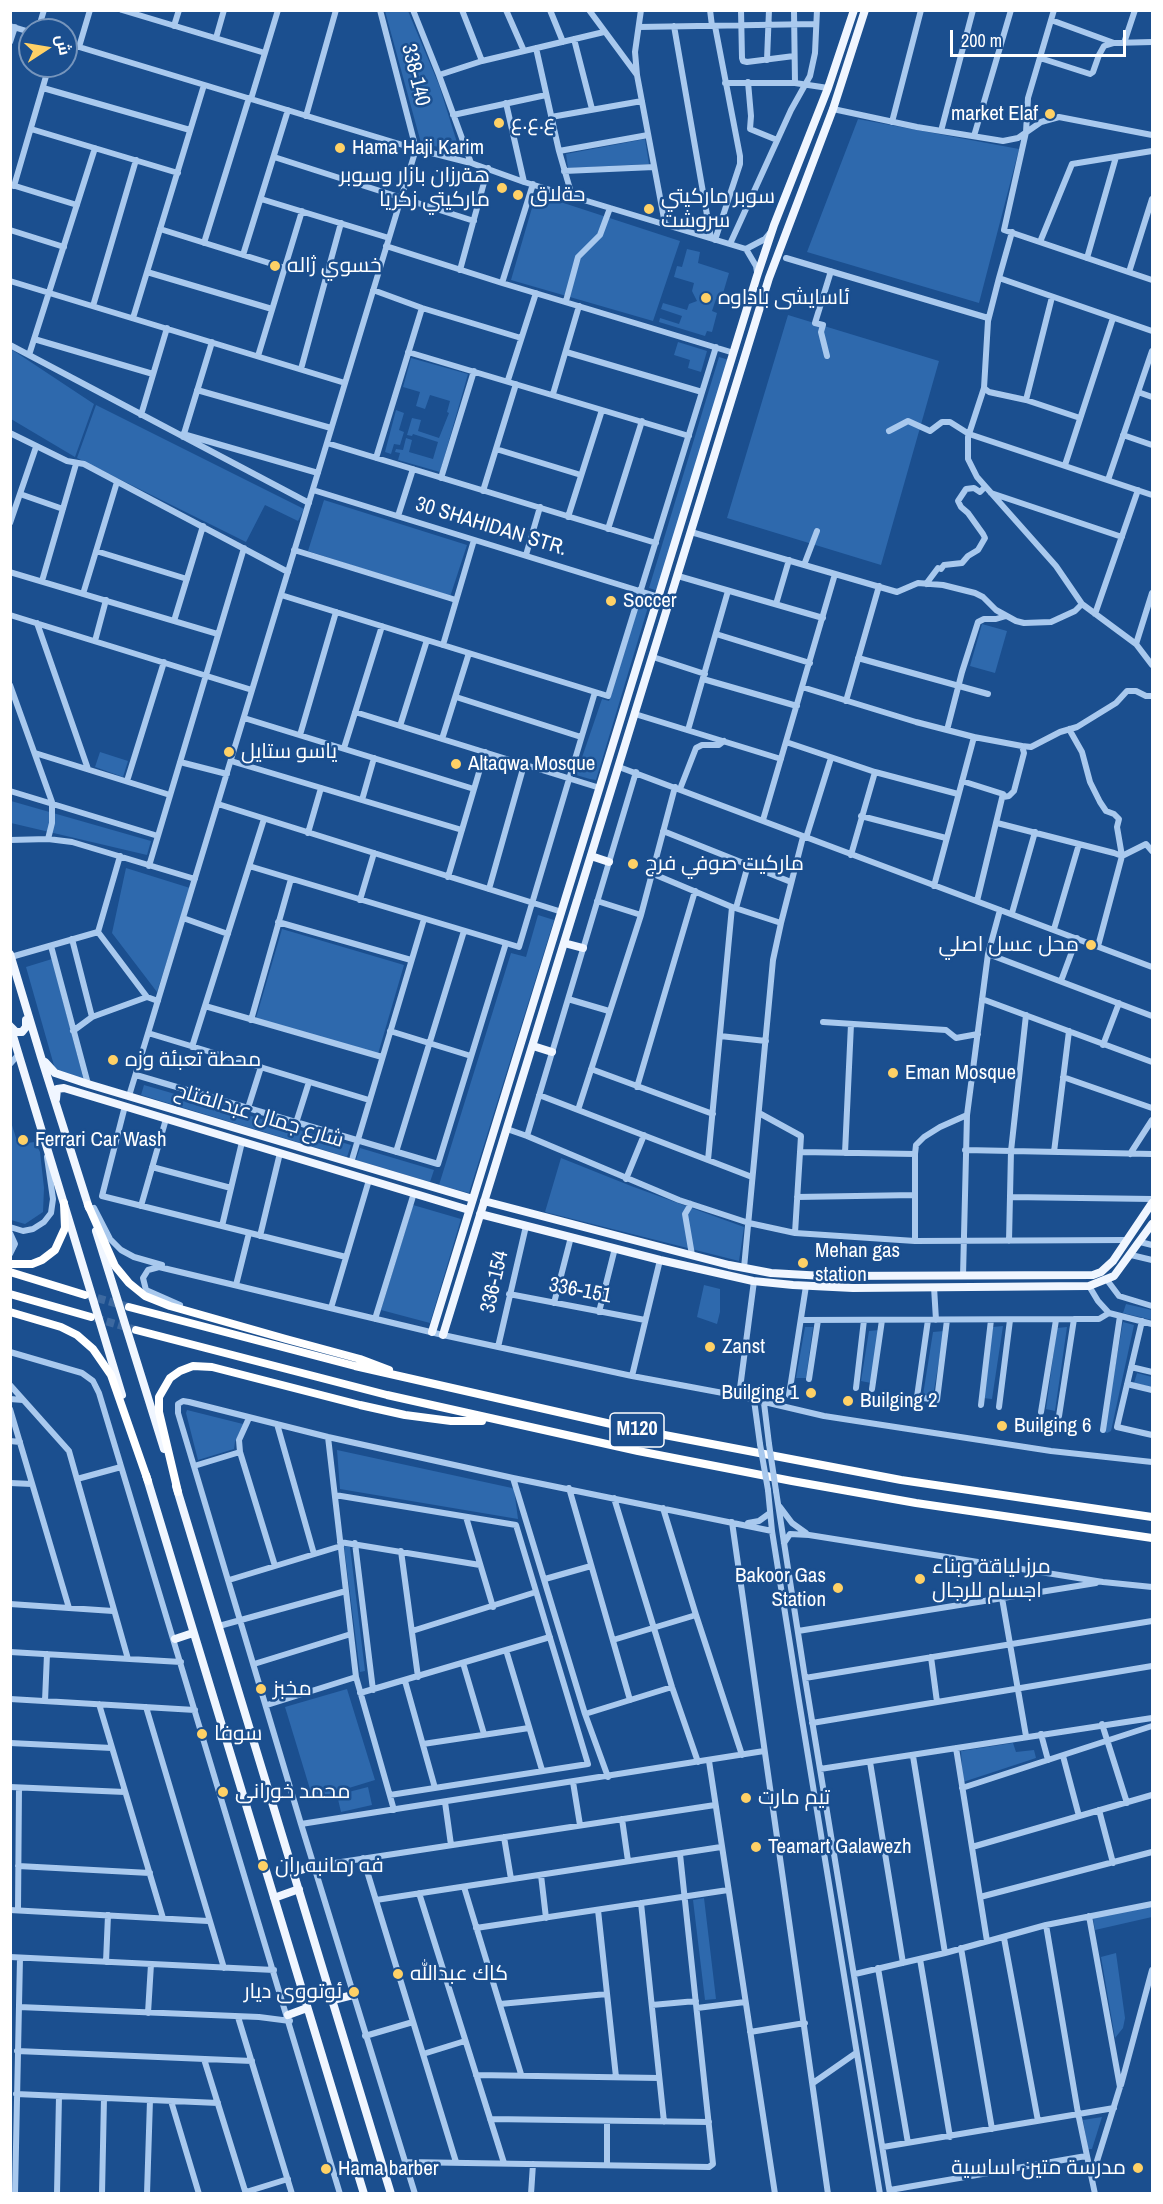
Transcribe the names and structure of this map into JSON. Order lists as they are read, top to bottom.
{
  "streets": {
    "highway": ["M120"],
    "main road": ["شارع جمال عبدالفتاح"],
    "street": [
      "338-140",
      "30 SHAHIDAN STR.",
      "336-154",
      "336-151"
    ]
  },
  "crossings": [
    ["336-154", "336-151"]
  ],
  "places": [
    "market Elaf",
    "ع.ع.ع",
    "Hama Haji Karim",
    "هةرزان بازار وسوبر ماركيتي زكريا",
    "حةلاق",
    "سوبر ماركيتي سروشت",
    "خسوي ژاله",
    "ئاسايشى باداوه",
    "Soccer",
    "ياسو ستايل",
    "Altaqwa Mosque",
    "ماركيت صوفي فرج",
    "محل عسل اصلي",
    "محطة تعبئة وزه",
    "Eman Mosque",
    "Ferrari Car Wash",
    "Mehan gas station",
    "Zanst",
    "Builging 1",
    "Builging 2",
    "Builging 6",
    "مرز لياقة وبناء اجسام للرجال",
    "Bakoor Gas Station",
    "مخبز",
    "سوفا",
    "محمد خورانی",
    "تيم مارت",
    "Teamart Galawezh",
    "فه رمانبه ران",
    "كاك عبدالله",
    "ئوتووی دیار",
    "مدرسة متين اساسية",
    "Hama barber"
  ],
  "scale_bar": "200 m",
  "north": "right"
}
